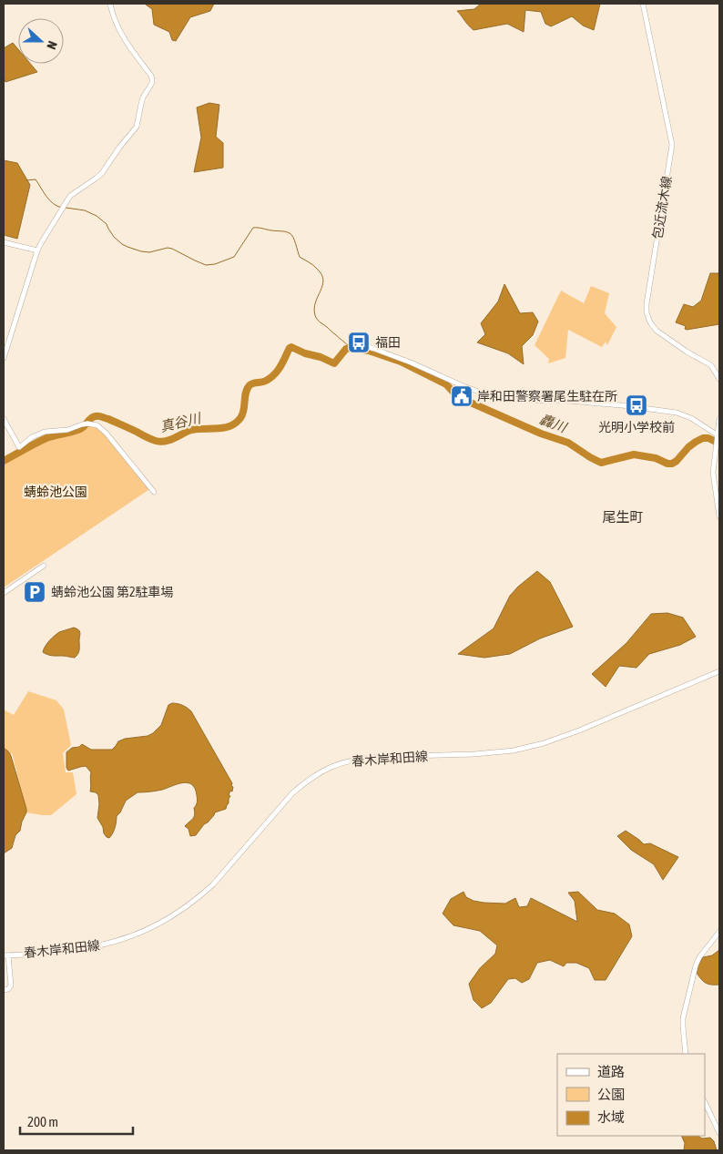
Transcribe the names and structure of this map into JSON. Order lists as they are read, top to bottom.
{
  "streets": {
    "street": ["包近流木線", "春木岸和田線"]
  },
  "districts": ["尾生町"],
  "water": ["真谷川", "轟川"],
  "parks": ["蜻蛉池公園"],
  "places": {
    "bus stop": ["福田", "光明小学校前"],
    "public building": ["岸和田警察署尾生駐在所"],
    "parking": ["蜻蛉池公園 第2駐車場"]
  },
  "legend": ["道路", "公園", "水域"],
  "scale_bar": "200 m",
  "north": "right"
}
